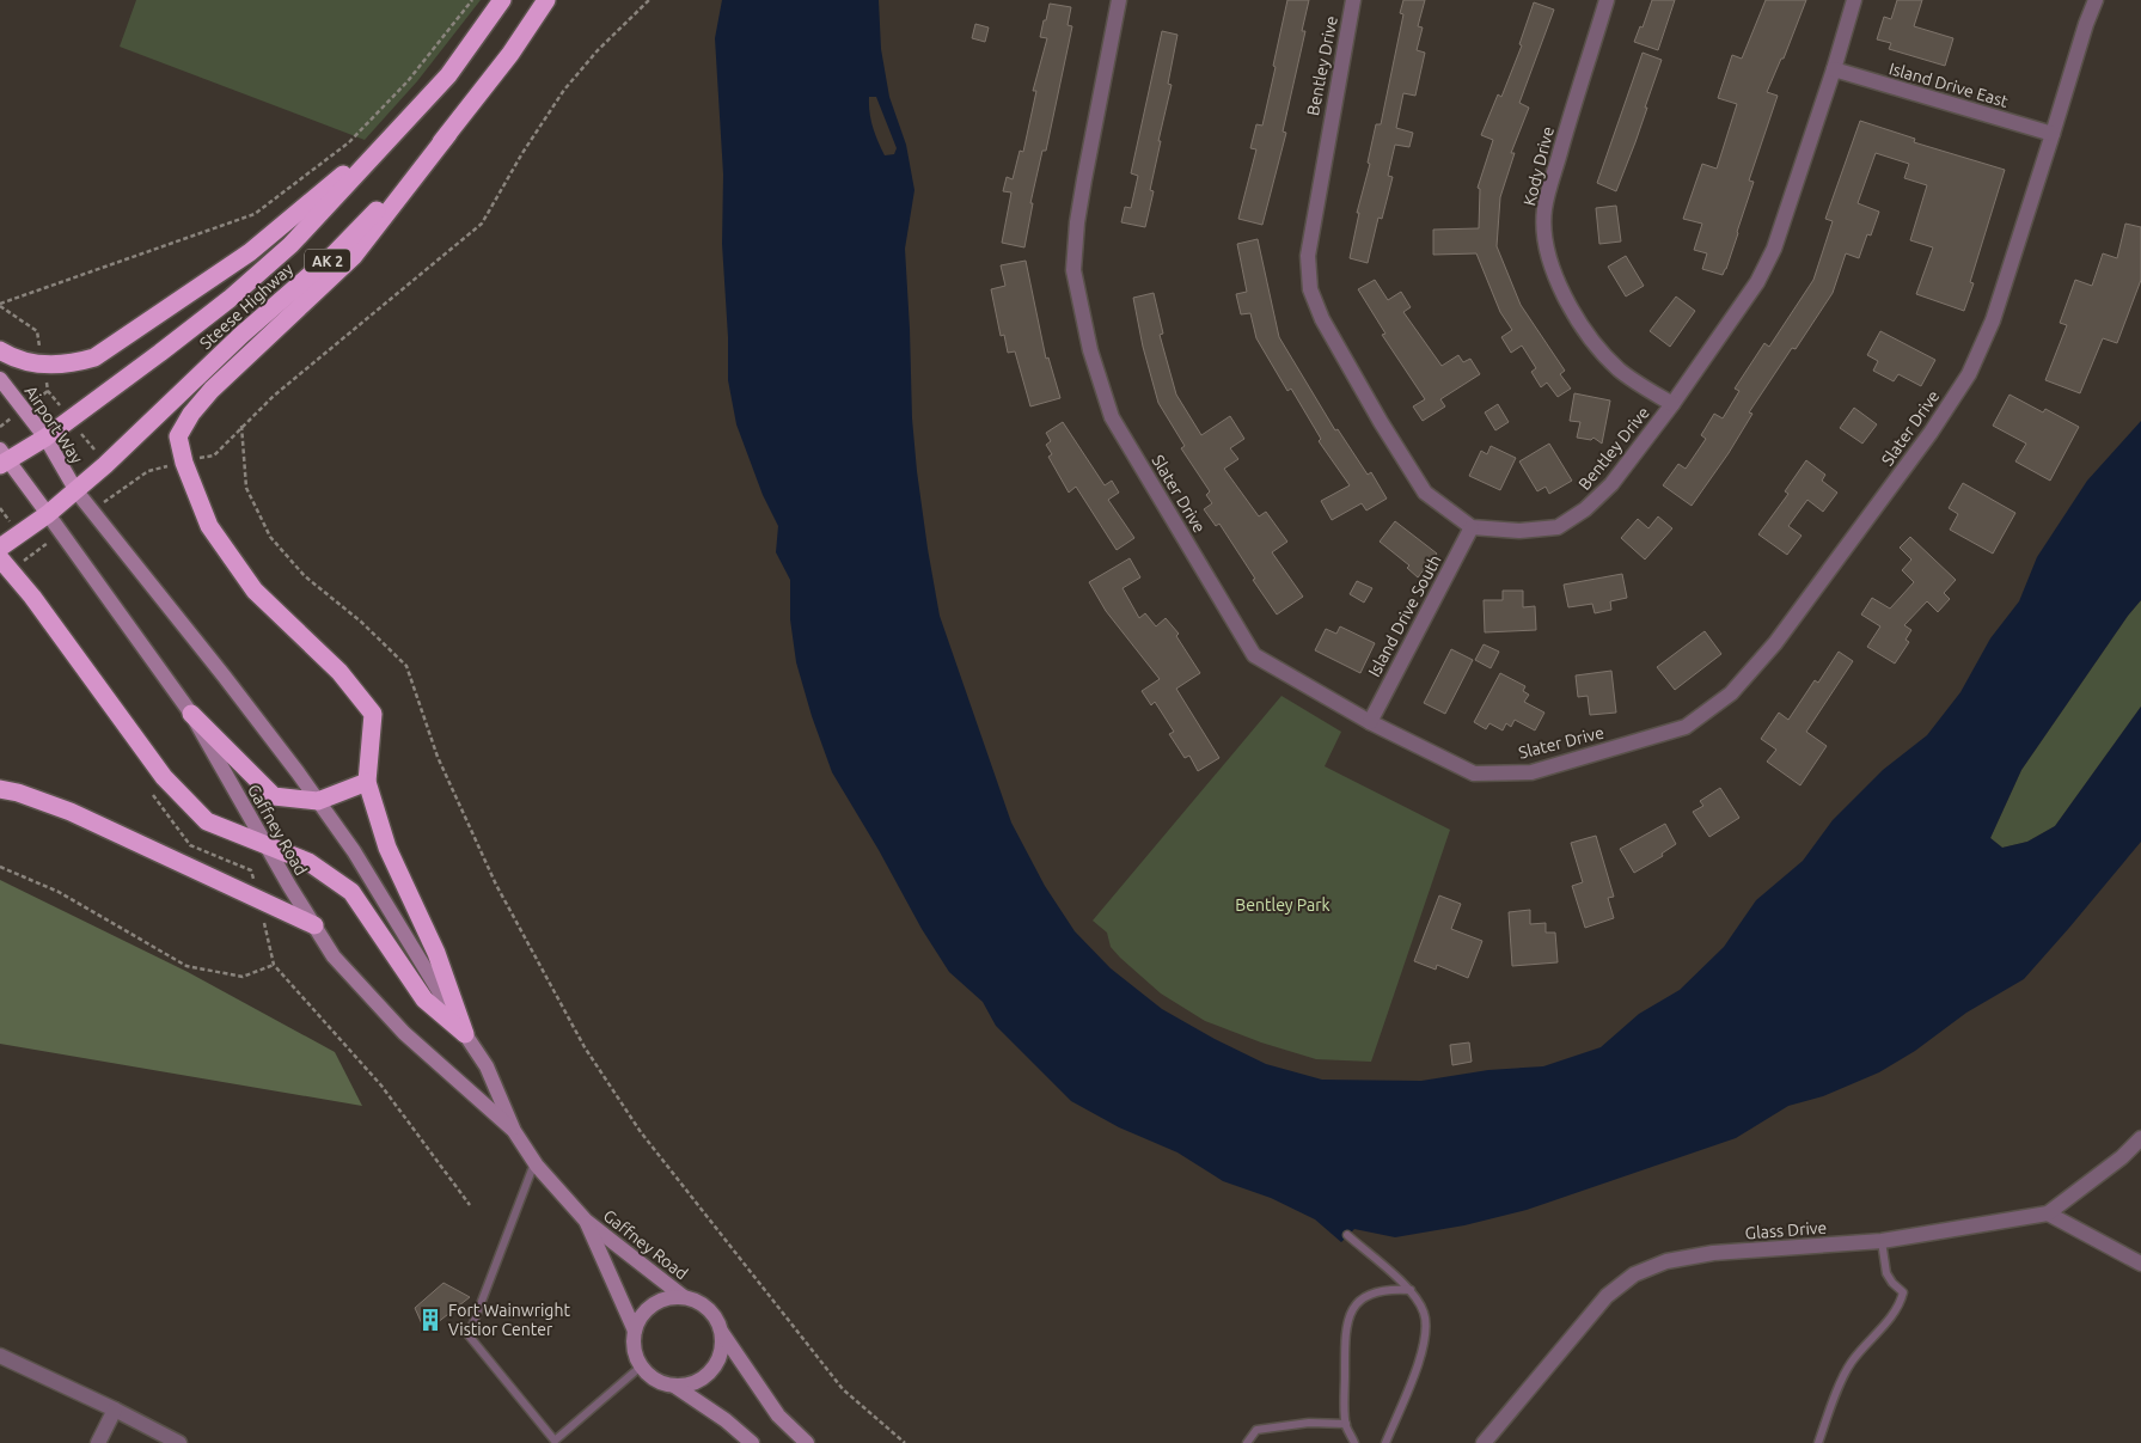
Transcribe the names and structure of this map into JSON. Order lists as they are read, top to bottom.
{
  "streets": {
    "highway": ["AK 2", "Steese Highway"],
    "main road": ["Airport Way", "Gaffney Road"],
    "street": [
      "Bentley Drive",
      "Island Drive East",
      "Kody Drive",
      "Slater Drive",
      "Island Drive South",
      "Glass Drive"
    ]
  },
  "crossings": [
    ["Bentley Drive", "Island Drive East"],
    ["Bentley Drive", "Kody Drive"],
    ["Bentley Drive", "Island Drive South"],
    ["Island Drive East", "Slater Drive"],
    ["AK 2", "Steese Highway"],
    ["AK 2", "Gaffney Road"],
    ["Steese Highway", "Airport Way"],
    ["Steese Highway", "Gaffney Road"],
    ["Airport Way", "Gaffney Road"],
    ["Slater Drive", "Island Drive South"]
  ],
  "parks": ["Bentley Park"],
  "places": {
    "building": ["Fort Wainwright Vistior Center"]
  }
}
